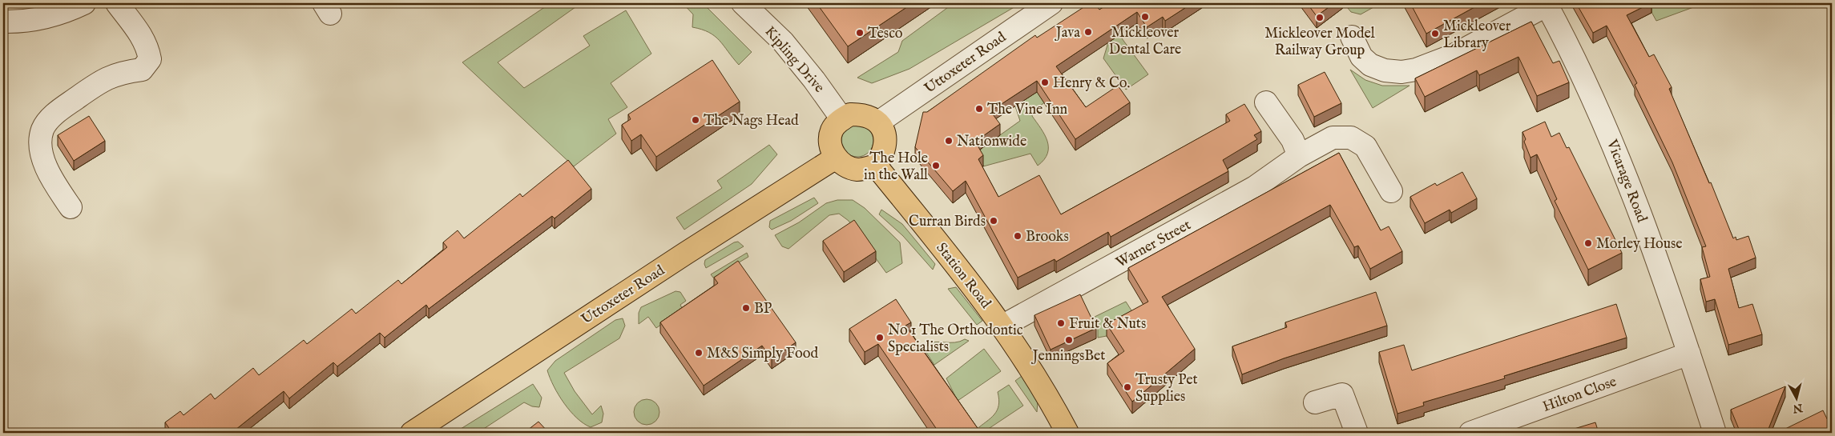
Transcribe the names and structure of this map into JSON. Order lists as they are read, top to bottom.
{
  "streets": {
    "main road": ["Uttoxeter Road", "Station Road"],
    "street": [
      "Kipling Drive",
      "Vicarage Road",
      "Warner Street",
      "Hilton Close"
    ]
  },
  "crossings": [
    ["Kipling Drive", "Uttoxeter Road"],
    ["Kipling Drive", "Station Road"],
    ["Uttoxeter Road", "Station Road"],
    ["Vicarage Road", "Hilton Close"],
    ["Warner Street", "Station Road"]
  ],
  "places": [
    "Mickleover Dental Care",
    "Mickleover Model Railway Group",
    "Java",
    "Tesco",
    "Mickleover Library",
    "Henry & Co.",
    "The Vine Inn",
    "The Nags Head",
    "Nationwide",
    "The Hole in the Wall",
    "Curran Birds",
    "Brooks",
    "Morley House",
    "BP",
    "Fruit & Nuts",
    "No 1 The Orthodontic Specialists",
    "JenningsBet",
    "M&S Simply Food",
    "Trusty Pet Supplies"
  ],
  "north": "bottom"
}
